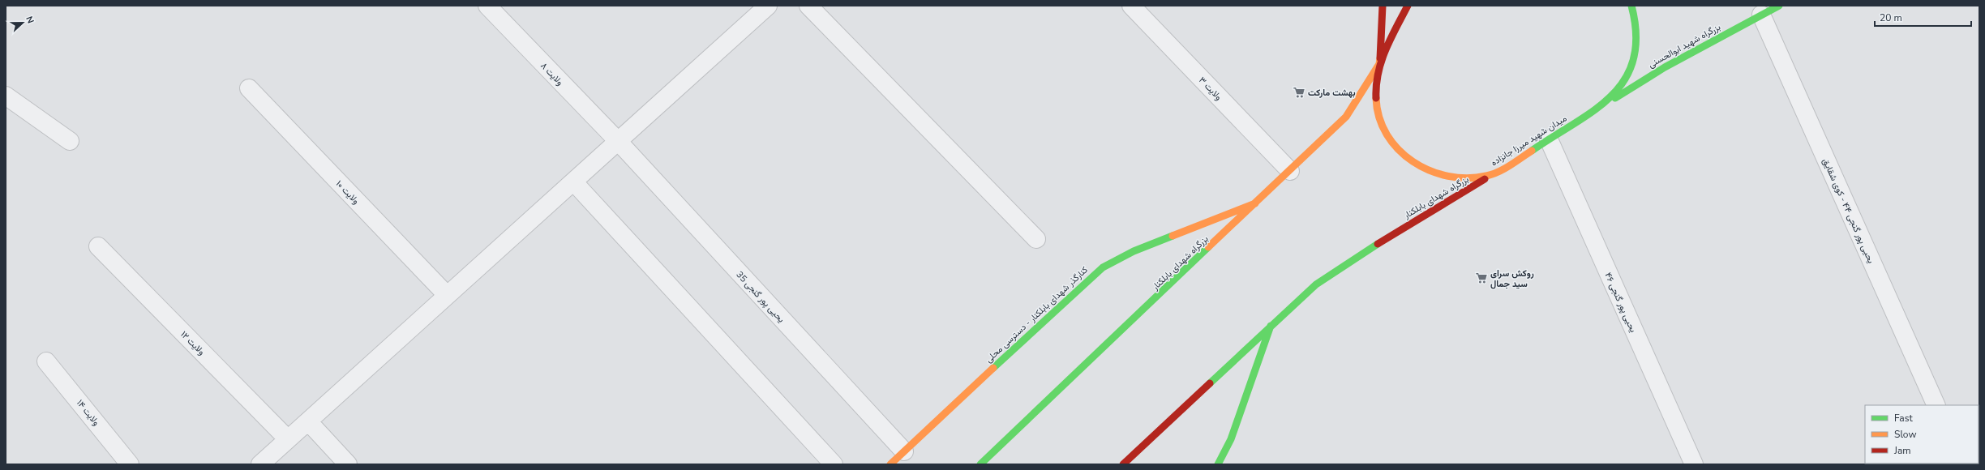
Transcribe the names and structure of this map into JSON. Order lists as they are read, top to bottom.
{
  "streets": {
    "main road": [
      "بزرگراه شهید ابوالحسنی",
      "میدان شهید میرزا جانزاده",
      "بزرگراه شهدای بابلکنار",
      "کنارگذر شهدای بابلکنار - دسترسی محلی"
    ],
    "street": [
      "ولایت ۸",
      "ولایت ۳",
      "ولایت ۱۰",
      "یحیی پور گنجی ۴۴ - کوی شقایق",
      "یحیی پور گنجی 35",
      "یحیی پور گنجی ۴۶",
      "ولایت ۱۲",
      "ولایت ۱۴"
    ]
  },
  "crossings": [
    ["بزرگراه شهید ابوالحسنی", "میدان شهید میرزا جانزاده"],
    ["بزرگراه شهید ابوالحسنی", "یحیی پور گنجی ۴۴ - کوی شقایق"],
    ["ولایت ۸", "یحیی پور گنجی 35"],
    ["ولایت ۳", "بزرگراه شهدای بابلکنار"],
    ["میدان شهید میرزا جانزاده", "بزرگراه شهدای بابلکنار"],
    ["میدان شهید میرزا جانزاده", "یحیی پور گنجی ۴۶"],
    ["بزرگراه شهدای بابلکنار", "کنارگذر شهدای بابلکنار - دسترسی محلی"],
    ["یحیی پور گنجی 35", "کنارگذر شهدای بابلکنار - دسترسی محلی"]
  ],
  "places": {
    "supermarket": ["بهشت مارکت", "روکش سرای سید جمال"]
  },
  "legend": ["Fast", "Slow", "Jam"],
  "scale_bar": "20 m",
  "north": "right"
}
